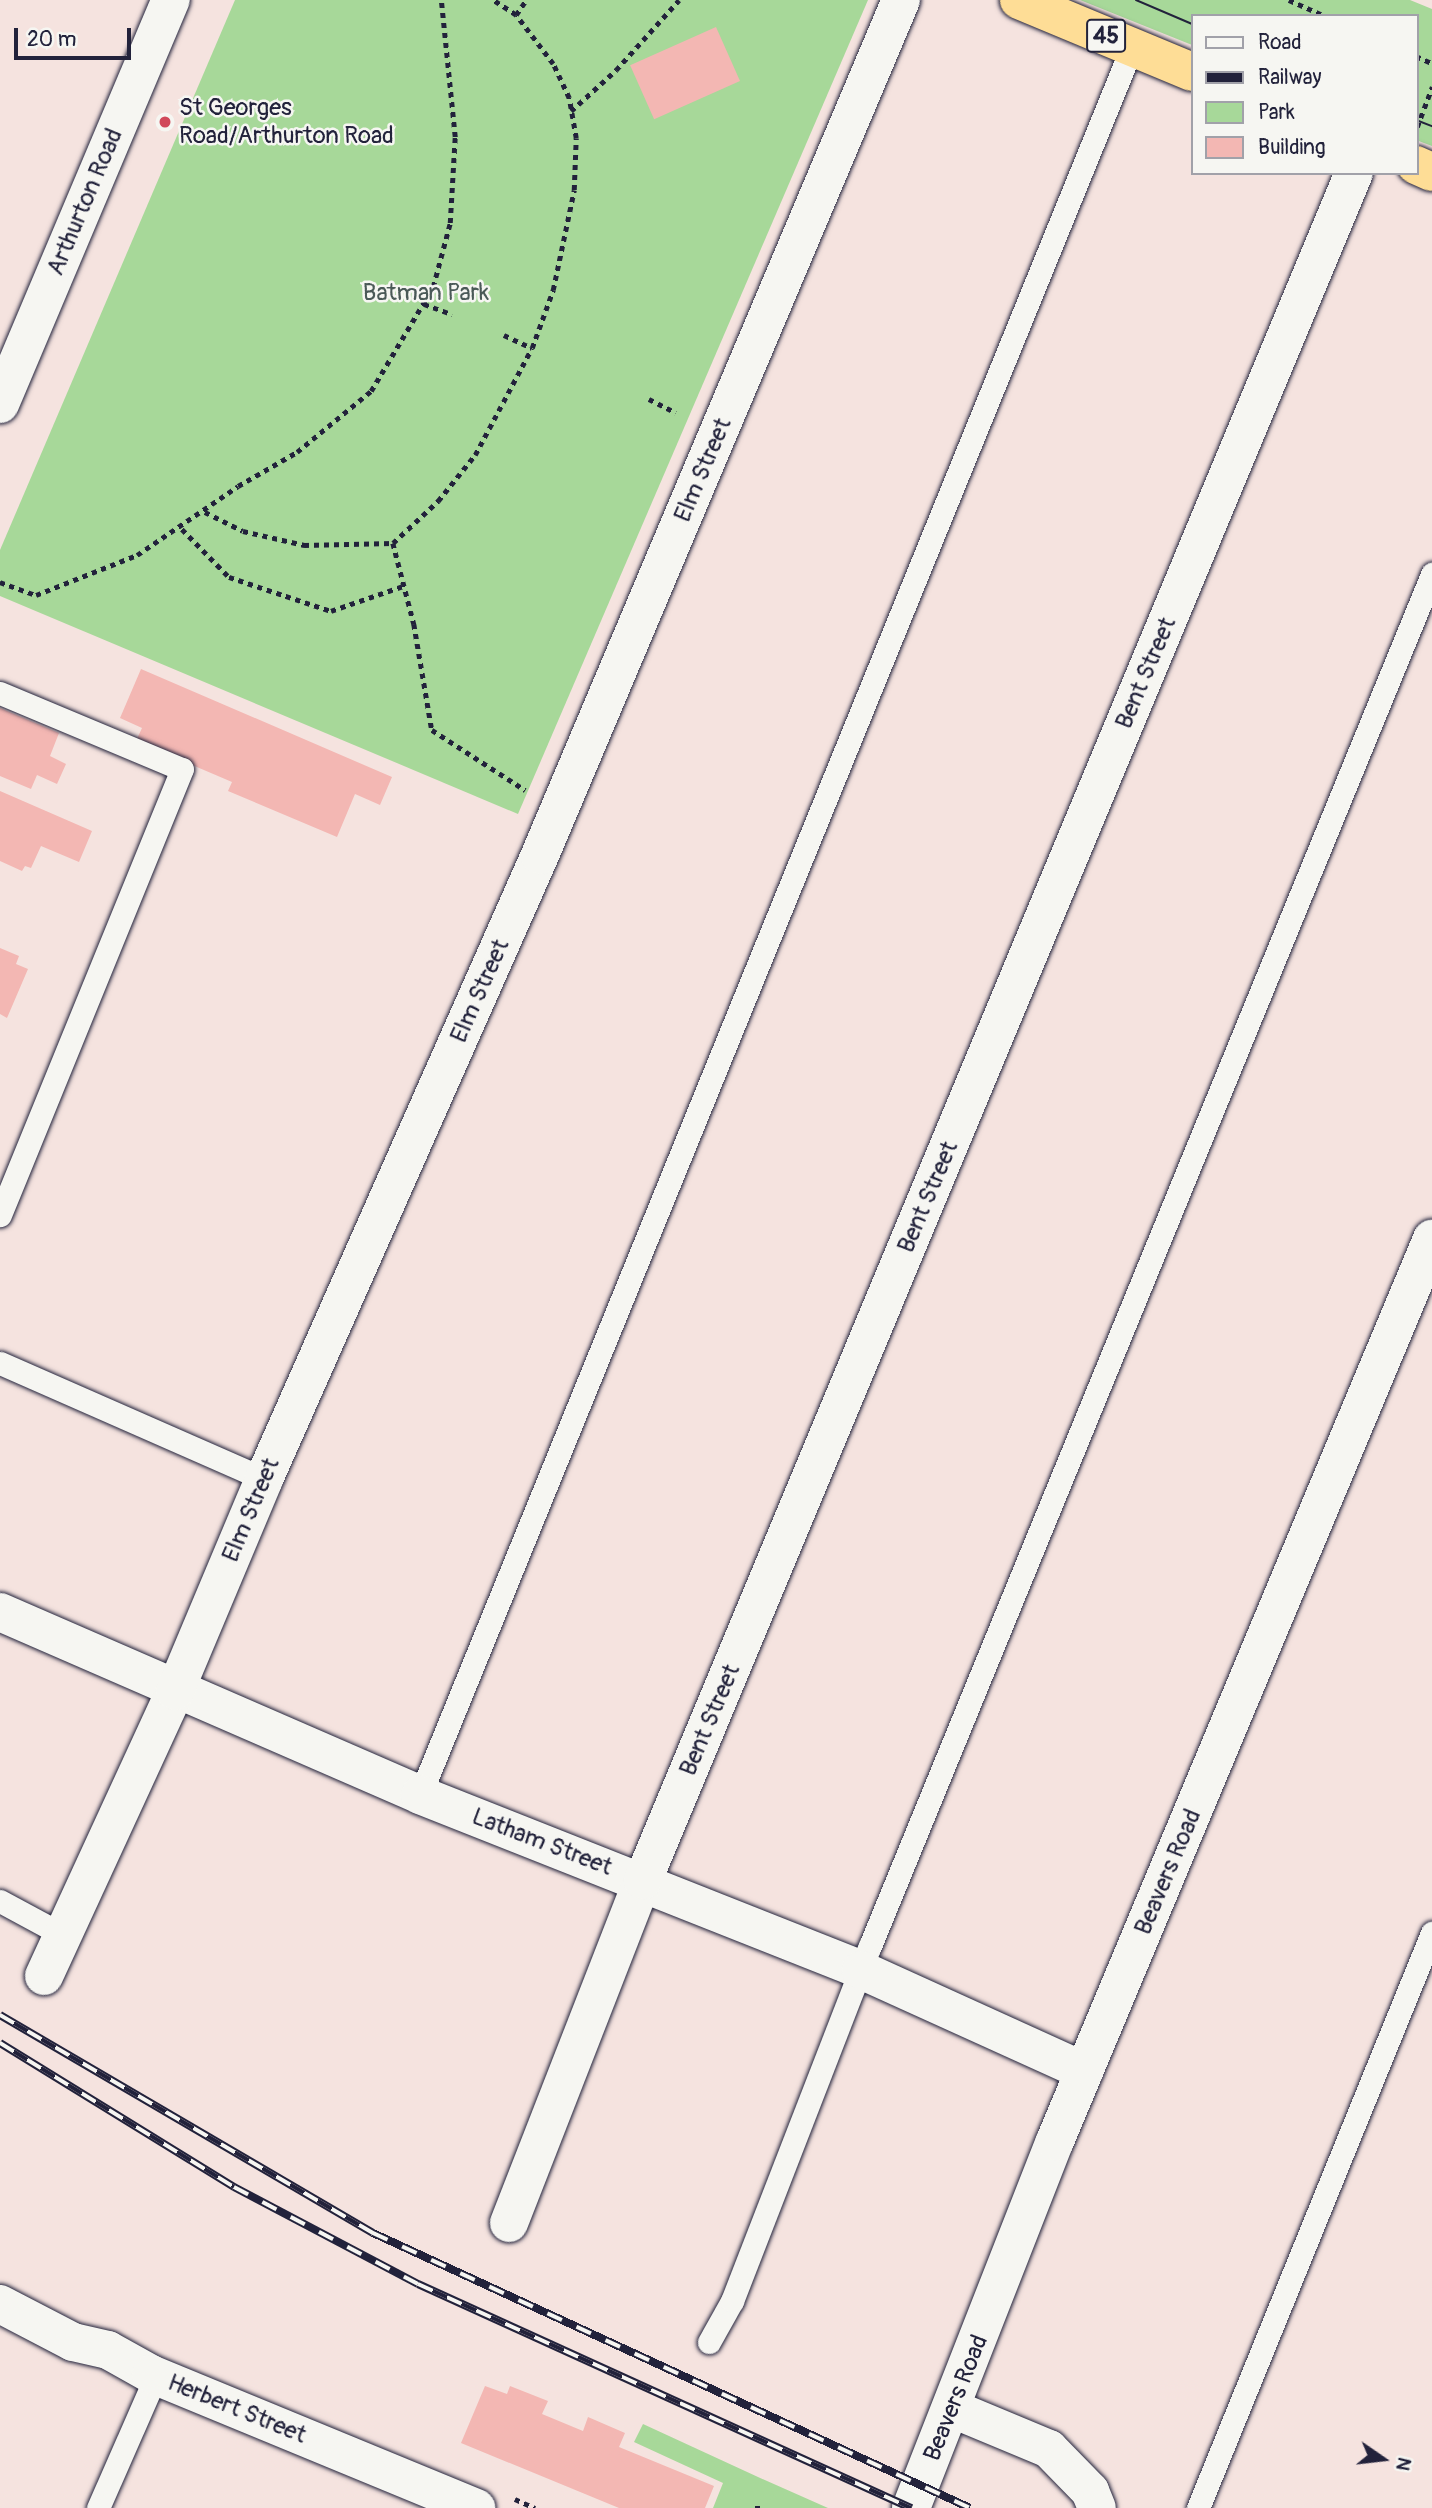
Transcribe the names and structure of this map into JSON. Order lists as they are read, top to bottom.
{
  "streets": {
    "highway": ["45"],
    "street": [
      "Arthurton Road",
      "Elm Street",
      "Bent Street",
      "Latham Street",
      "Beavers Road",
      "Herbert Street"
    ]
  },
  "crossings": [
    ["Elm Street", "Latham Street"],
    ["Bent Street", "Latham Street"],
    ["Latham Street", "Beavers Road"]
  ],
  "parks": ["Batman Park"],
  "places": ["St Georges Road/Arthurton Road"],
  "legend": [
    "Road",
    "Railway",
    "Park",
    "Building"
  ],
  "scale_bar": "20 m",
  "north": "right"
}
